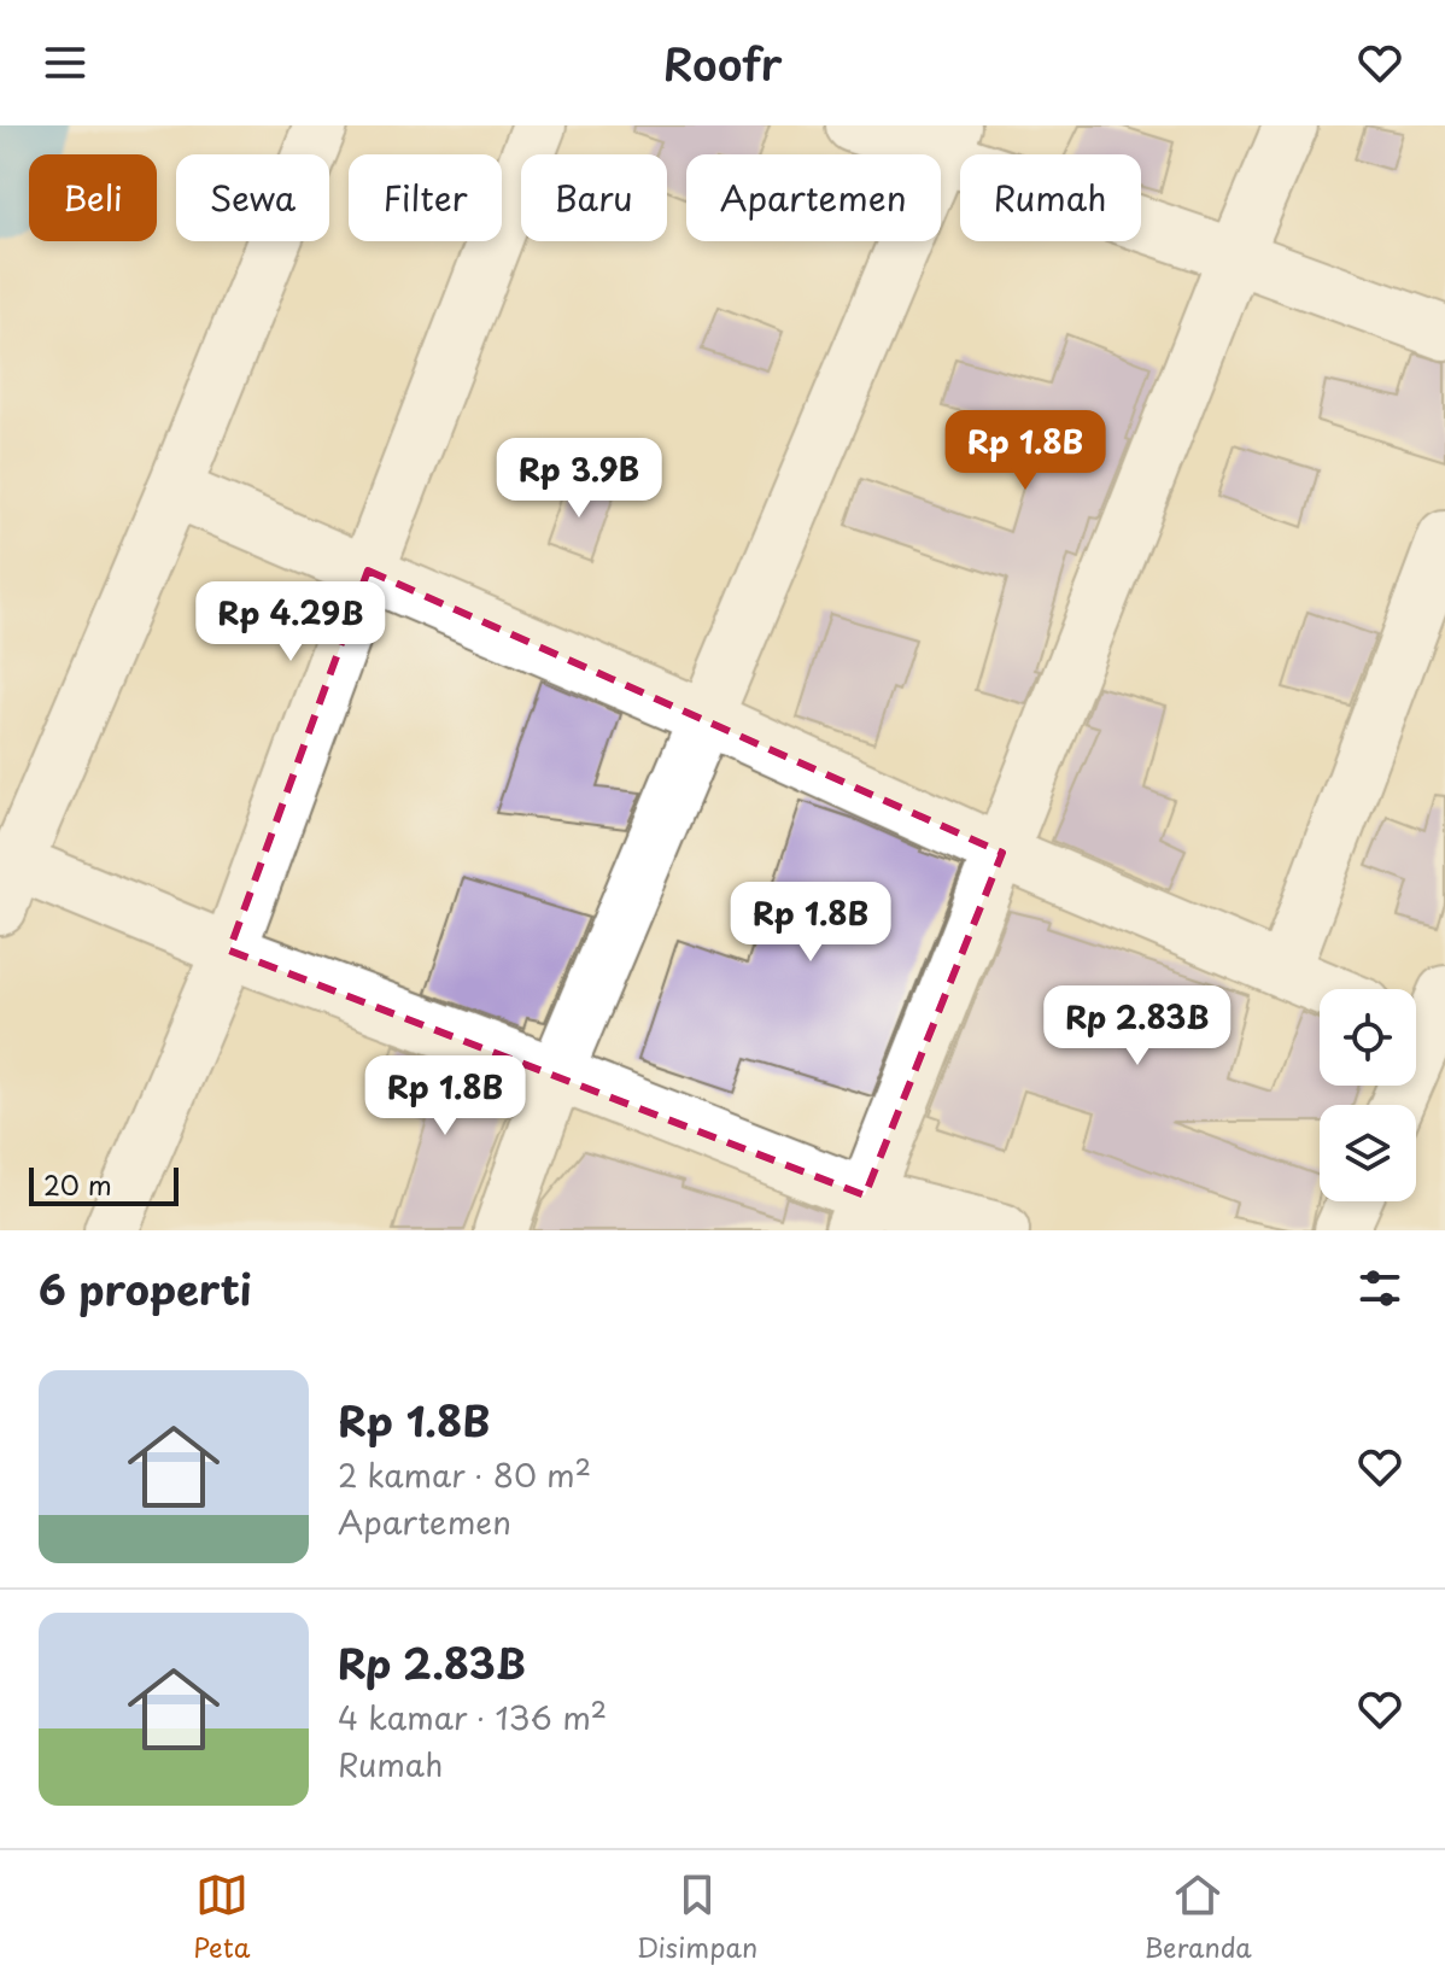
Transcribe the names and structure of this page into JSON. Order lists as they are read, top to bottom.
{
  "scale_bar": "20 m",
  "page": {
    "header": "Roofr",
    "chip": [
      "Beli",
      "Sewa",
      "Filter",
      "Baru",
      "Apartemen",
      "Rumah"
    ],
    "price": [
      "Rp 1.8B",
      "Rp 3.9B",
      "Rp 4.29B",
      "Rp 1.8B",
      "Rp 2.83B",
      "Rp 1.8B"
    ],
    "scale": "20 m",
    "heading": "6 properti",
    "list": [
      {
        "name": "Rp 1.8B",
        "note": "2 kamar · 80 m² · Apartemen"
      },
      {
        "name": "Rp 2.83B",
        "note": "4 kamar · 136 m² · Rumah"
      }
    ],
    "tabs": ["Peta", "Disimpan", "Beranda"]
  }
}
